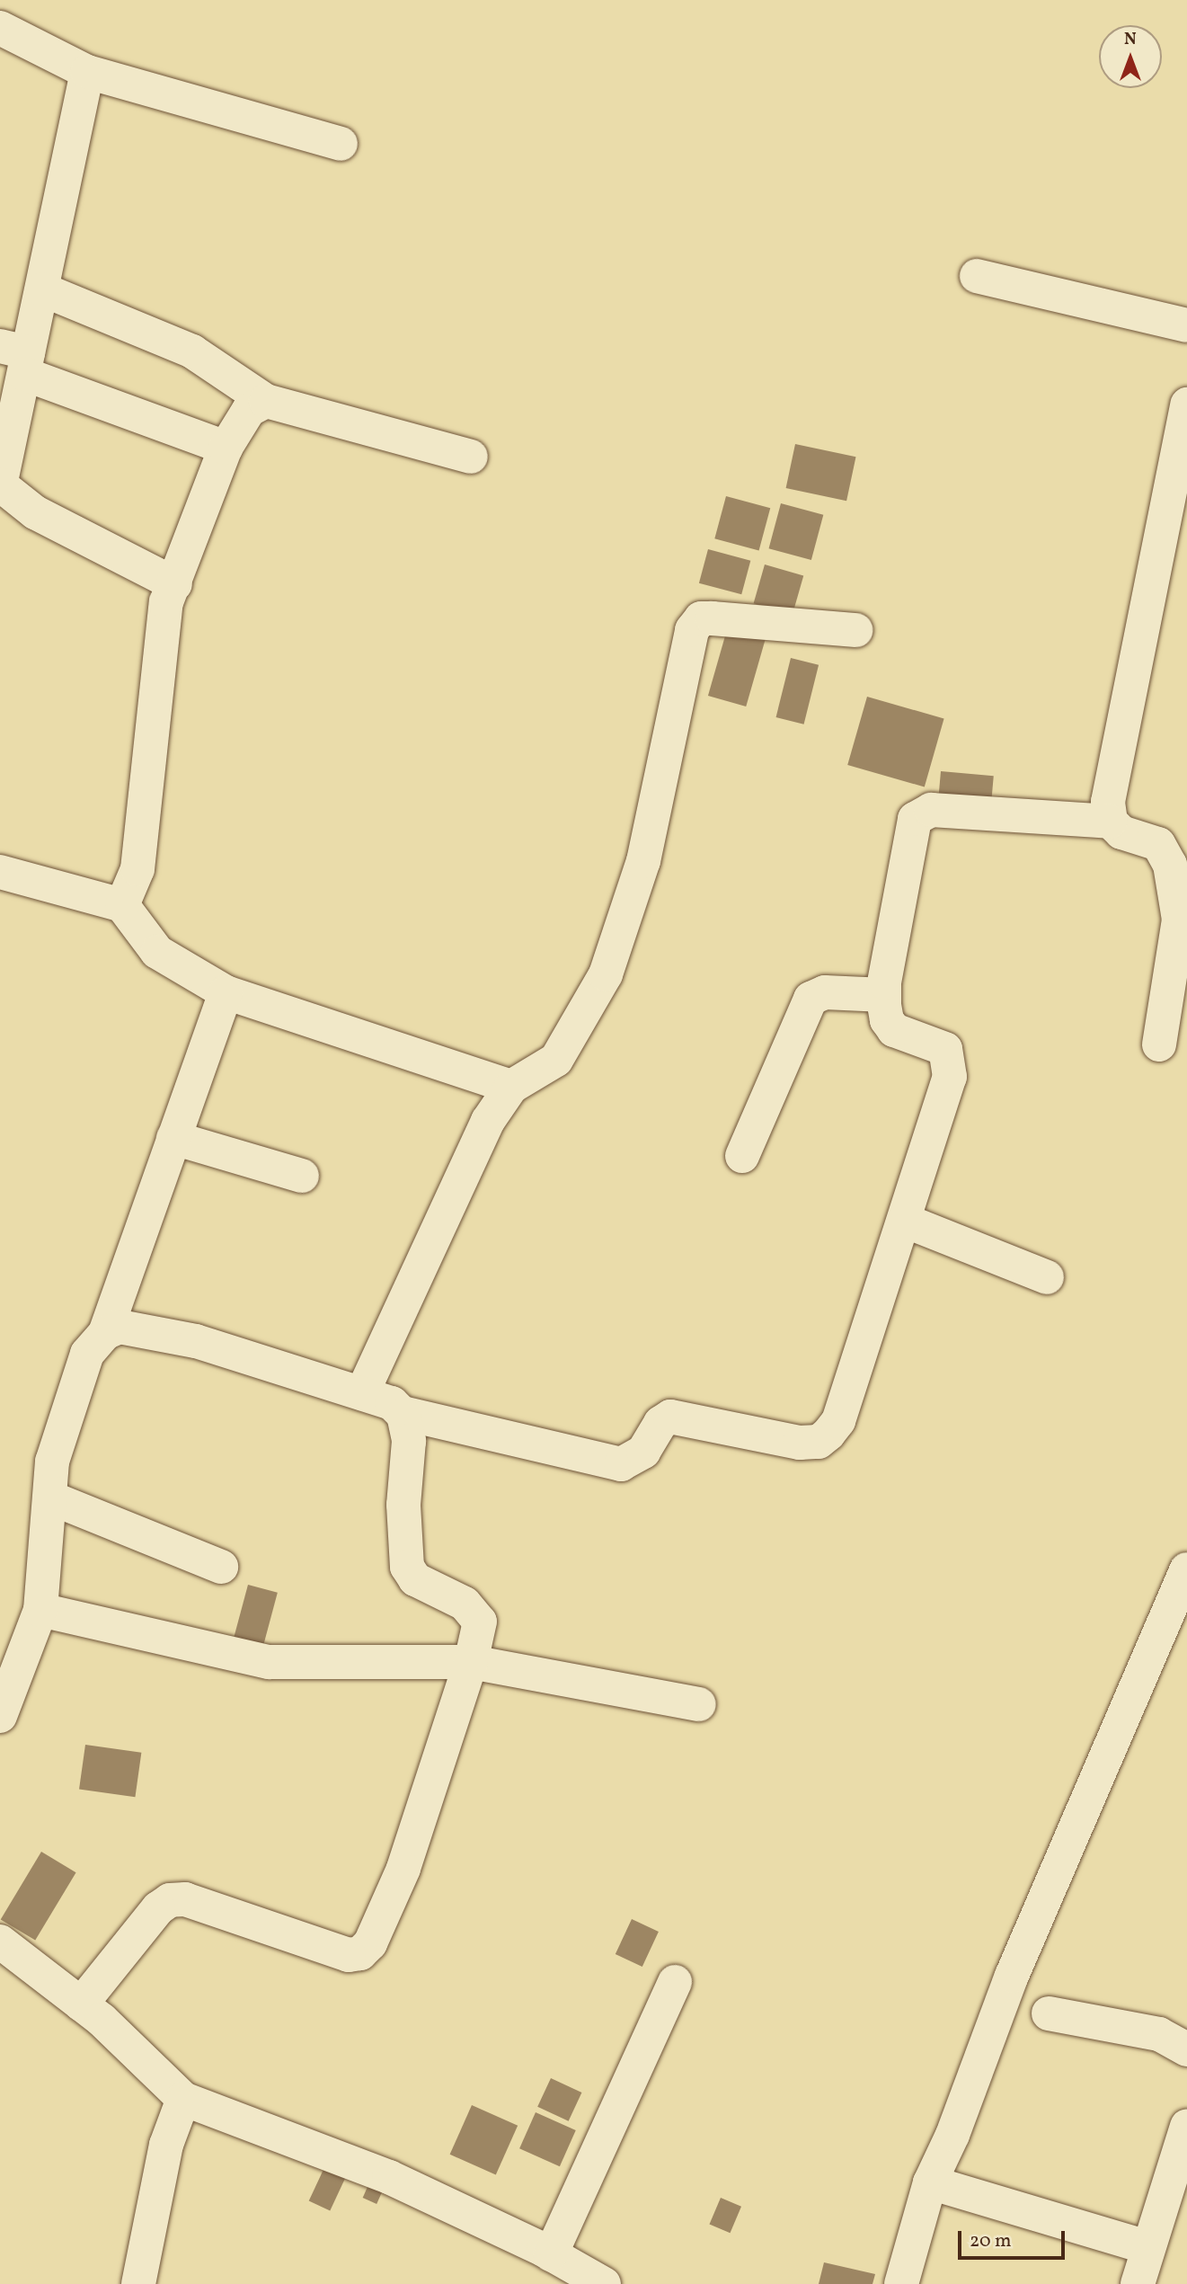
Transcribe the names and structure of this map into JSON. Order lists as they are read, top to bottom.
{
  "scale_bar": "20 m",
  "north": "top"
}
